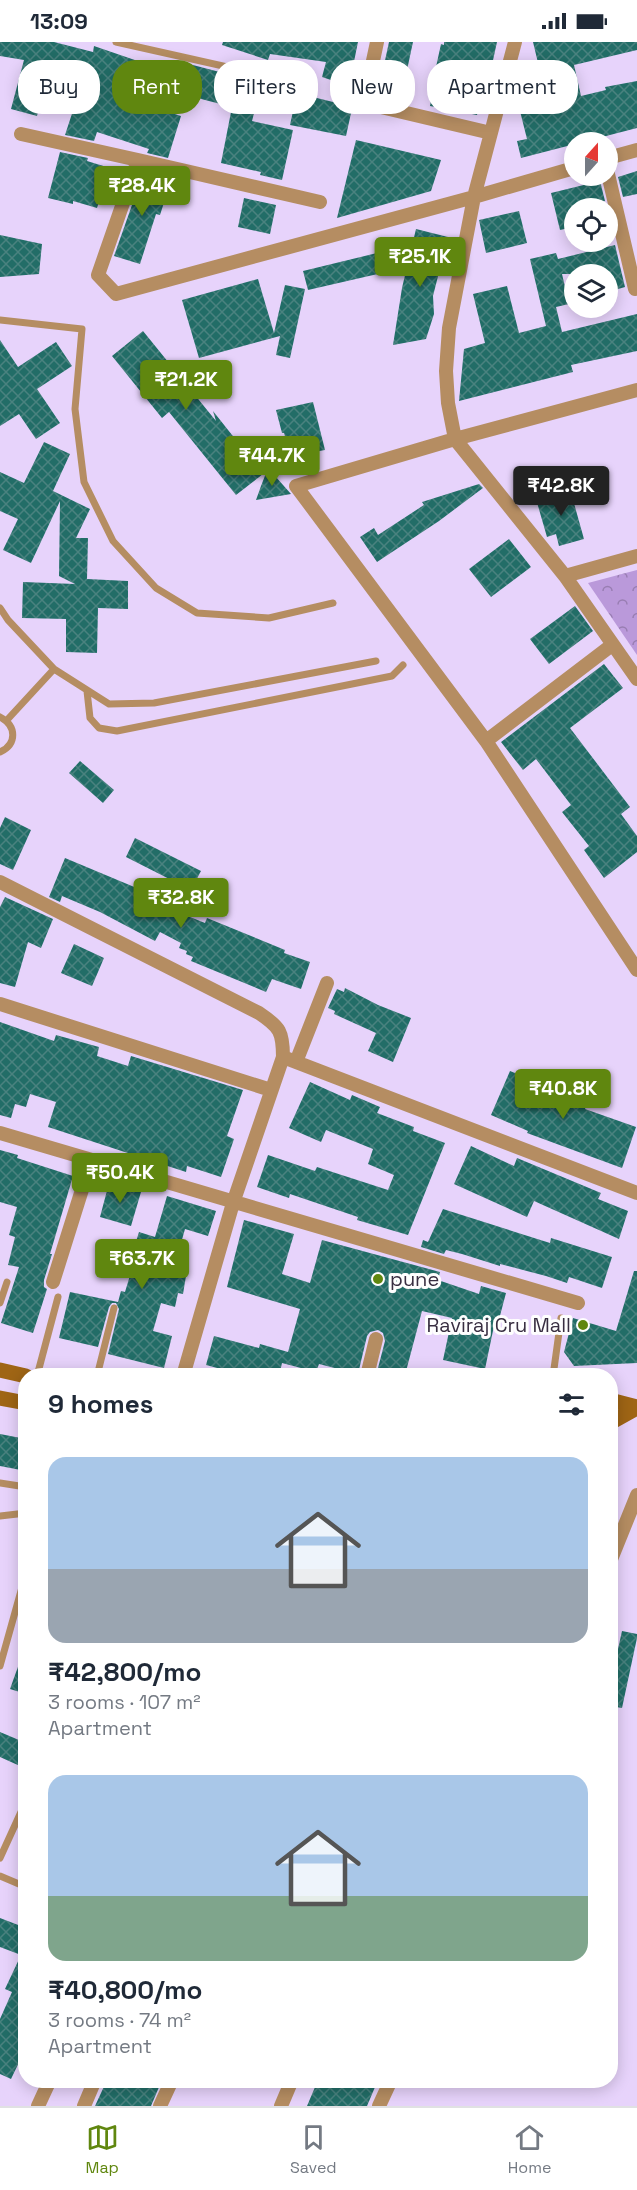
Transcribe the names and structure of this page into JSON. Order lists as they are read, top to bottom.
{
  "places": ["pune", "Raviraj Cru Mall"],
  "north": "top",
  "page": {
    "status": "13:09",
    "chip": [
      "Buy",
      "Rent",
      "Filters",
      "New",
      "Apartment"
    ],
    "price": [
      "₹28.4K",
      "₹25.1K",
      "₹21.2K",
      "₹44.7K",
      "₹42.8K",
      "₹32.8K",
      "₹40.8K",
      "₹50.4K",
      "₹63.7K"
    ],
    "heading": "9 homes",
    "list": [
      {
        "name": "₹42,800/mo",
        "note": "3 rooms · 107 m² · Apartment"
      },
      {
        "name": "₹40,800/mo",
        "note": "3 rooms · 74 m² · Apartment"
      }
    ],
    "tabs": ["Map", "Saved", "Home"]
  }
}
